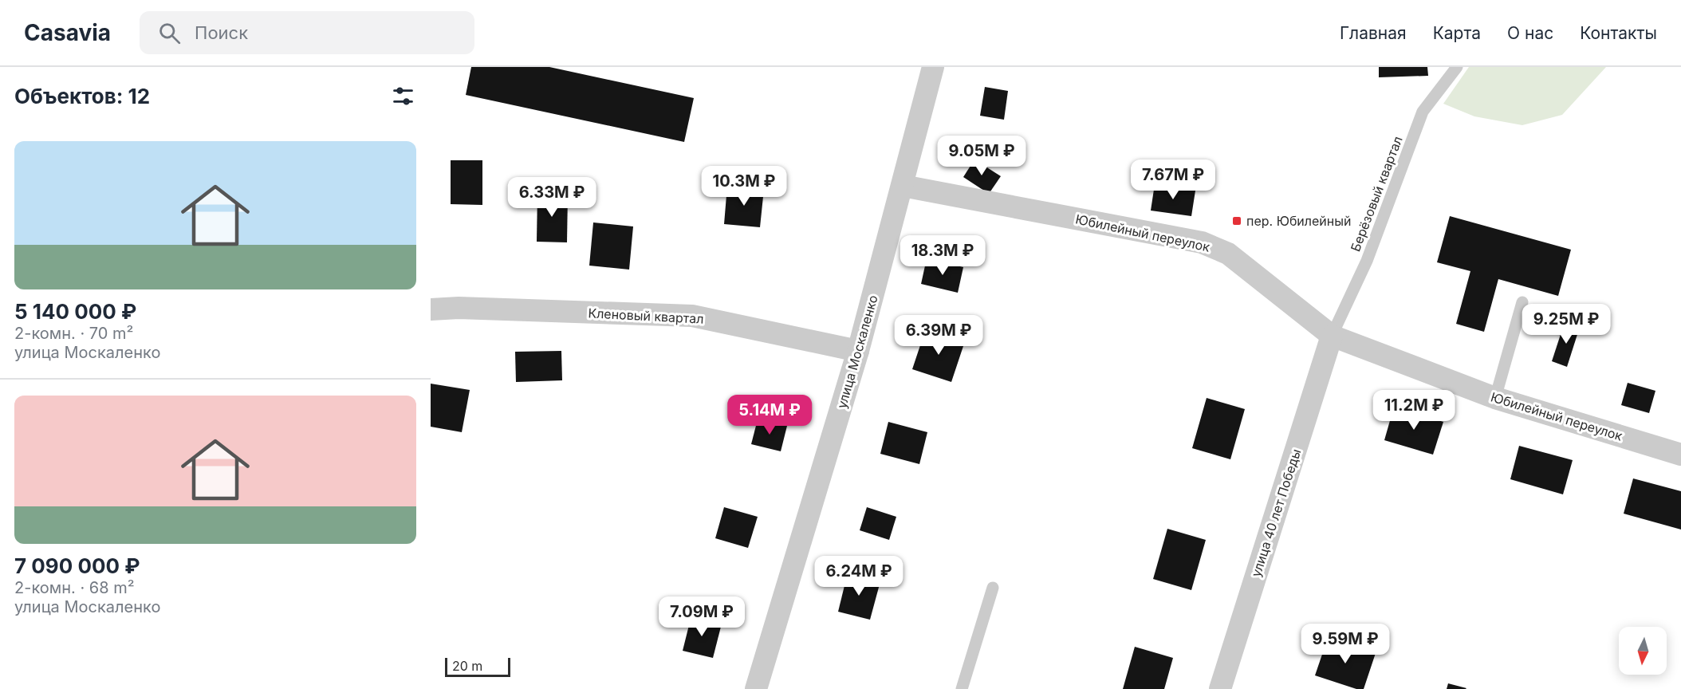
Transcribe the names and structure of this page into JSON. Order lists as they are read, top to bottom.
{
  "streets": {
    "street": [
      "Юбилейный переулок",
      "Кленовый квартал",
      "улица Москаленко",
      "улица 40 лет Победы"
    ],
    "lane": ["Берёзовый квартал"]
  },
  "crossings": [
    ["Берёзовый квартал", "Юбилейный переулок"],
    ["Берёзовый квартал", "улица 40 лет Победы"],
    ["Юбилейный переулок", "улица Москаленко"],
    ["Юбилейный переулок", "улица 40 лет Победы"],
    ["Кленовый квартал", "улица Москаленко"]
  ],
  "places": {
    "transit": ["пер. Юбилейный"]
  },
  "scale_bar": "20 m",
  "north": "bottom",
  "page": {
    "header": "Casavia",
    "search": "Поиск",
    "nav": [
      "Главная",
      "Карта",
      "О нас",
      "Контакты"
    ],
    "heading": "Объектов: 12",
    "list": [
      {
        "name": "5 140 000 ₽",
        "note": "2-комн. · 70 m² · улица Москаленко"
      },
      {
        "name": "7 090 000 ₽",
        "note": "2-комн. · 68 m² · улица Москаленко"
      }
    ],
    "price": [
      "9.05M ₽",
      "7.67M ₽",
      "10.3M ₽",
      "6.33M ₽",
      "18.3M ₽",
      "9.25M ₽",
      "6.39M ₽",
      "11.2M ₽",
      "5.14M ₽",
      "6.24M ₽",
      "7.09M ₽",
      "9.59M ₽"
    ],
    "scale": "20 m"
  }
}
